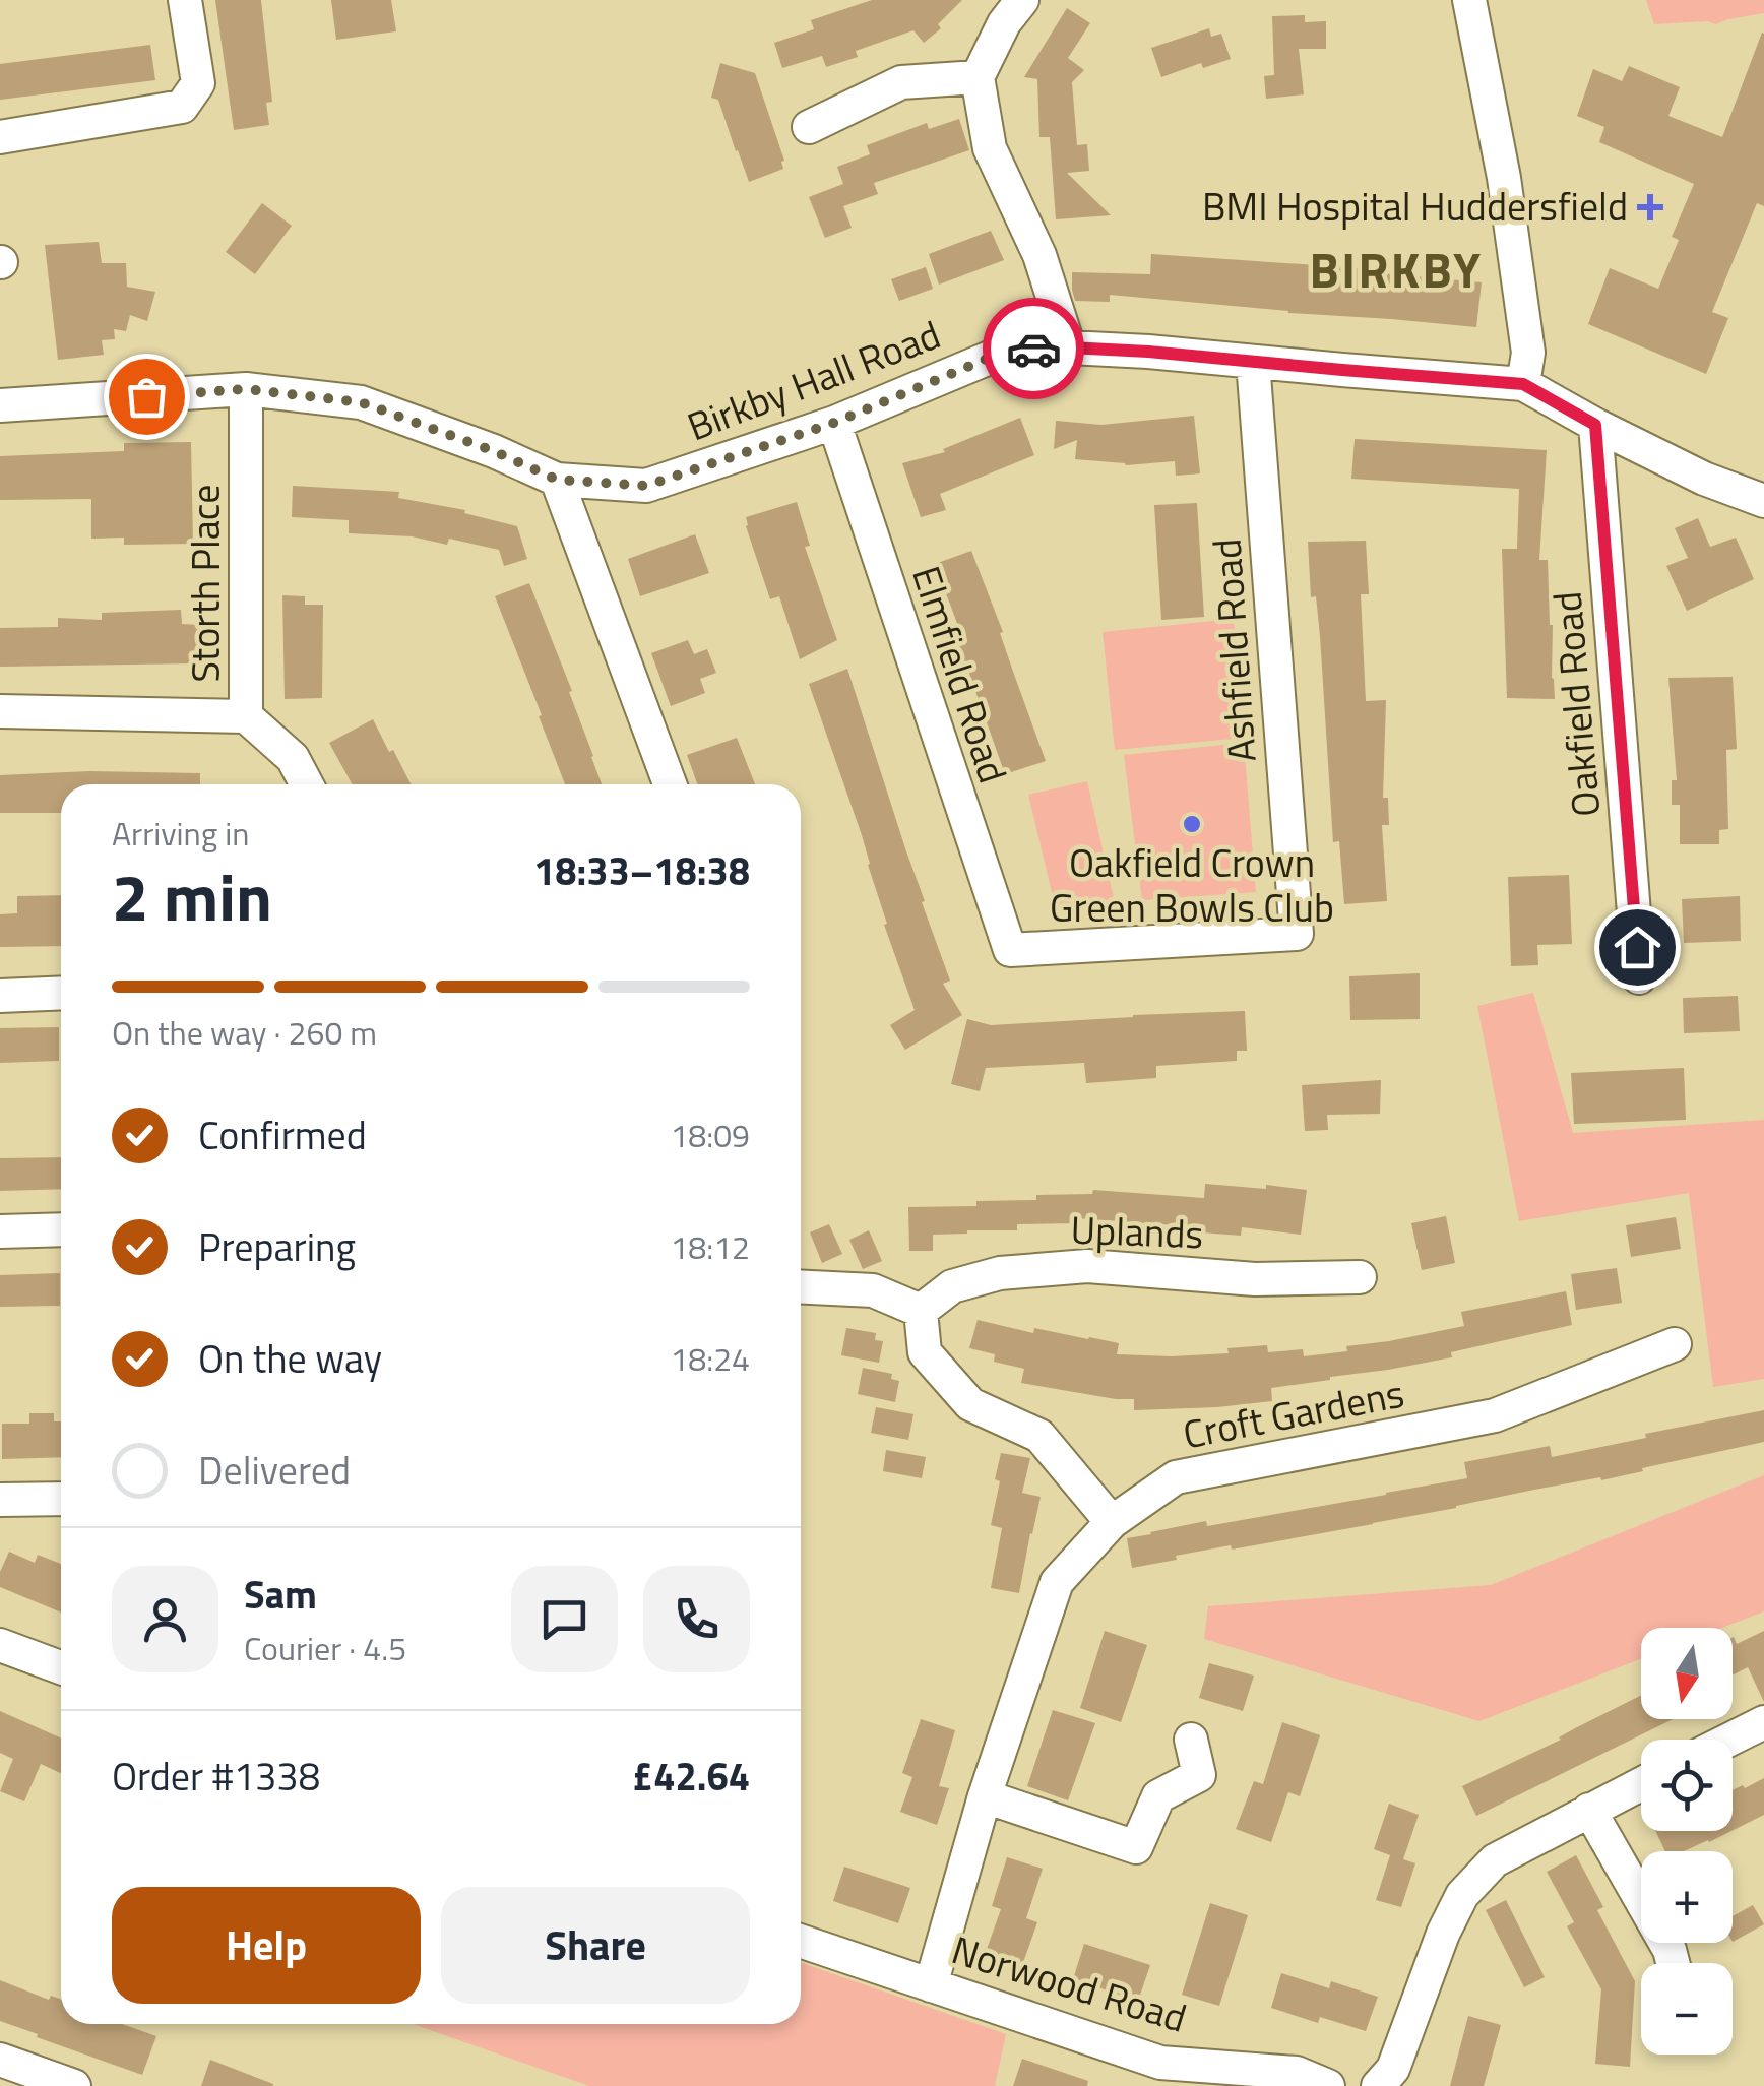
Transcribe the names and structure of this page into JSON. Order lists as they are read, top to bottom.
{
  "streets": {
    "street": [
      "Birkby Hall Road",
      "Storth Place",
      "Ashfield Road",
      "Elmfield Road",
      "Oakfield Road",
      "Uplands",
      "Croft Gardens",
      "Norwood Road"
    ]
  },
  "crossings": [
    ["Birkby Hall Road", "Storth Place"],
    ["Birkby Hall Road", "Ashfield Road"],
    ["Birkby Hall Road", "Elmfield Road"],
    ["Birkby Hall Road", "Oakfield Road"],
    ["Ashfield Road", "Elmfield Road"],
    ["Croft Gardens", "Norwood Road"]
  ],
  "districts": ["BIRKBY"],
  "places": {
    "health": ["BMI Hospital Huddersfield"],
    "other": ["Oakfield Crown Green Bowls Club"]
  },
  "north": "bottom",
  "page": {
    "heading": ["2 min", "Arriving in", "18:33–18:38"],
    "panel": [
      "Sam",
      "Courier · 4.5",
      "Order #1338",
      "£42.64"
    ],
    "bar": "On the way · 260 m",
    "list": [
      ["Confirmed", "18:09"],
      ["Preparing", "18:12"],
      ["On the way", "18:24"],
      "Delivered"
    ],
    "map_buttons": ["+", "−"],
    "buttons": ["Help", "Share"]
  }
}
